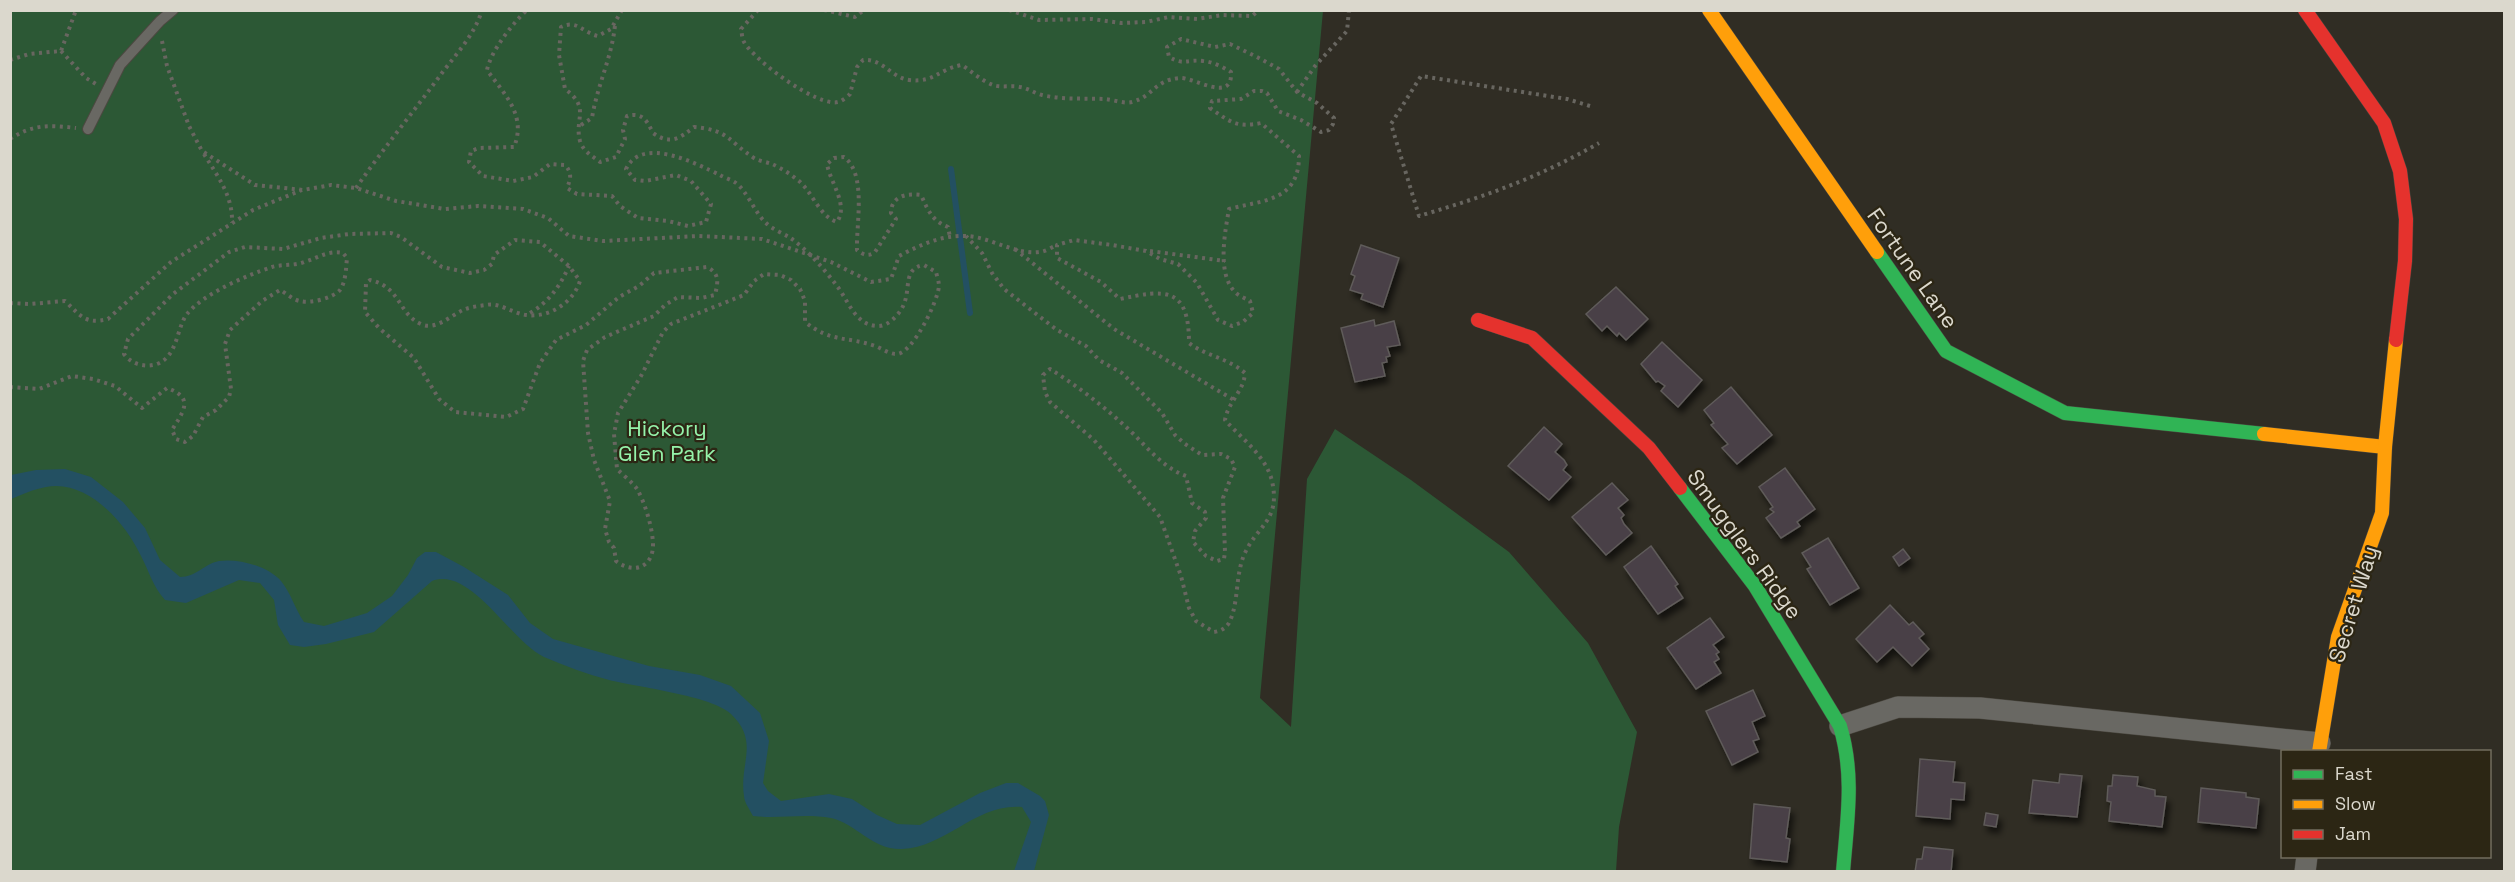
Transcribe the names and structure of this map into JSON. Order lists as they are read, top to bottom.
{
  "streets": {
    "street": ["Fortune Lane", "Smugglers Ridge", "Secret Way"]
  },
  "crossings": [
    ["Fortune Lane", "Secret Way"],
    ["Smugglers Ridge", "Secret Way"]
  ],
  "parks": ["Hickory Glen Park"],
  "legend": ["Fast", "Slow", "Jam"]
}
